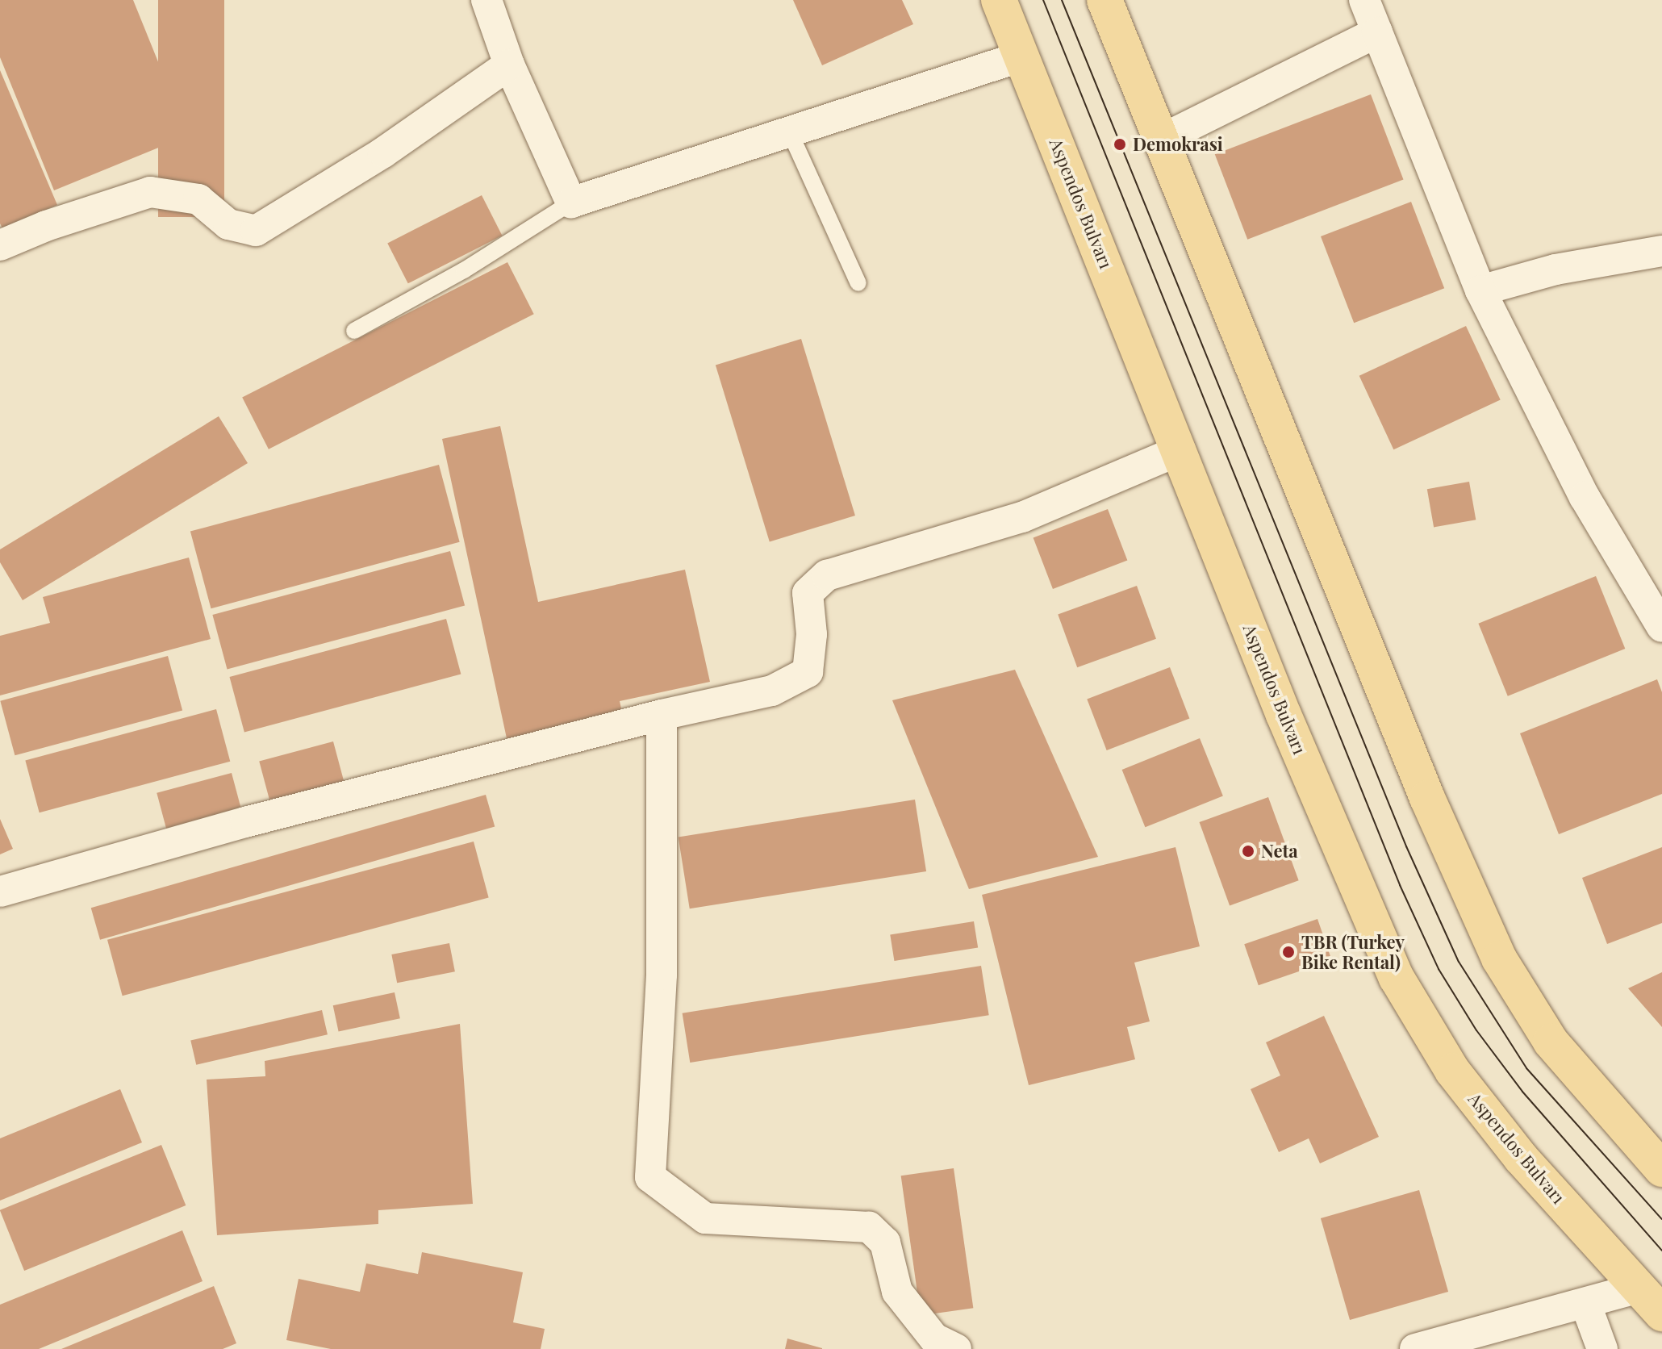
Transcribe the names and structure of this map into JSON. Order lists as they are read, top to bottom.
{
  "streets": {
    "main road": ["Aspendos Bulvarı"]
  },
  "places": ["Demokrasi", "Neta", "TBR (Turkey Bike Rental)"]
}
